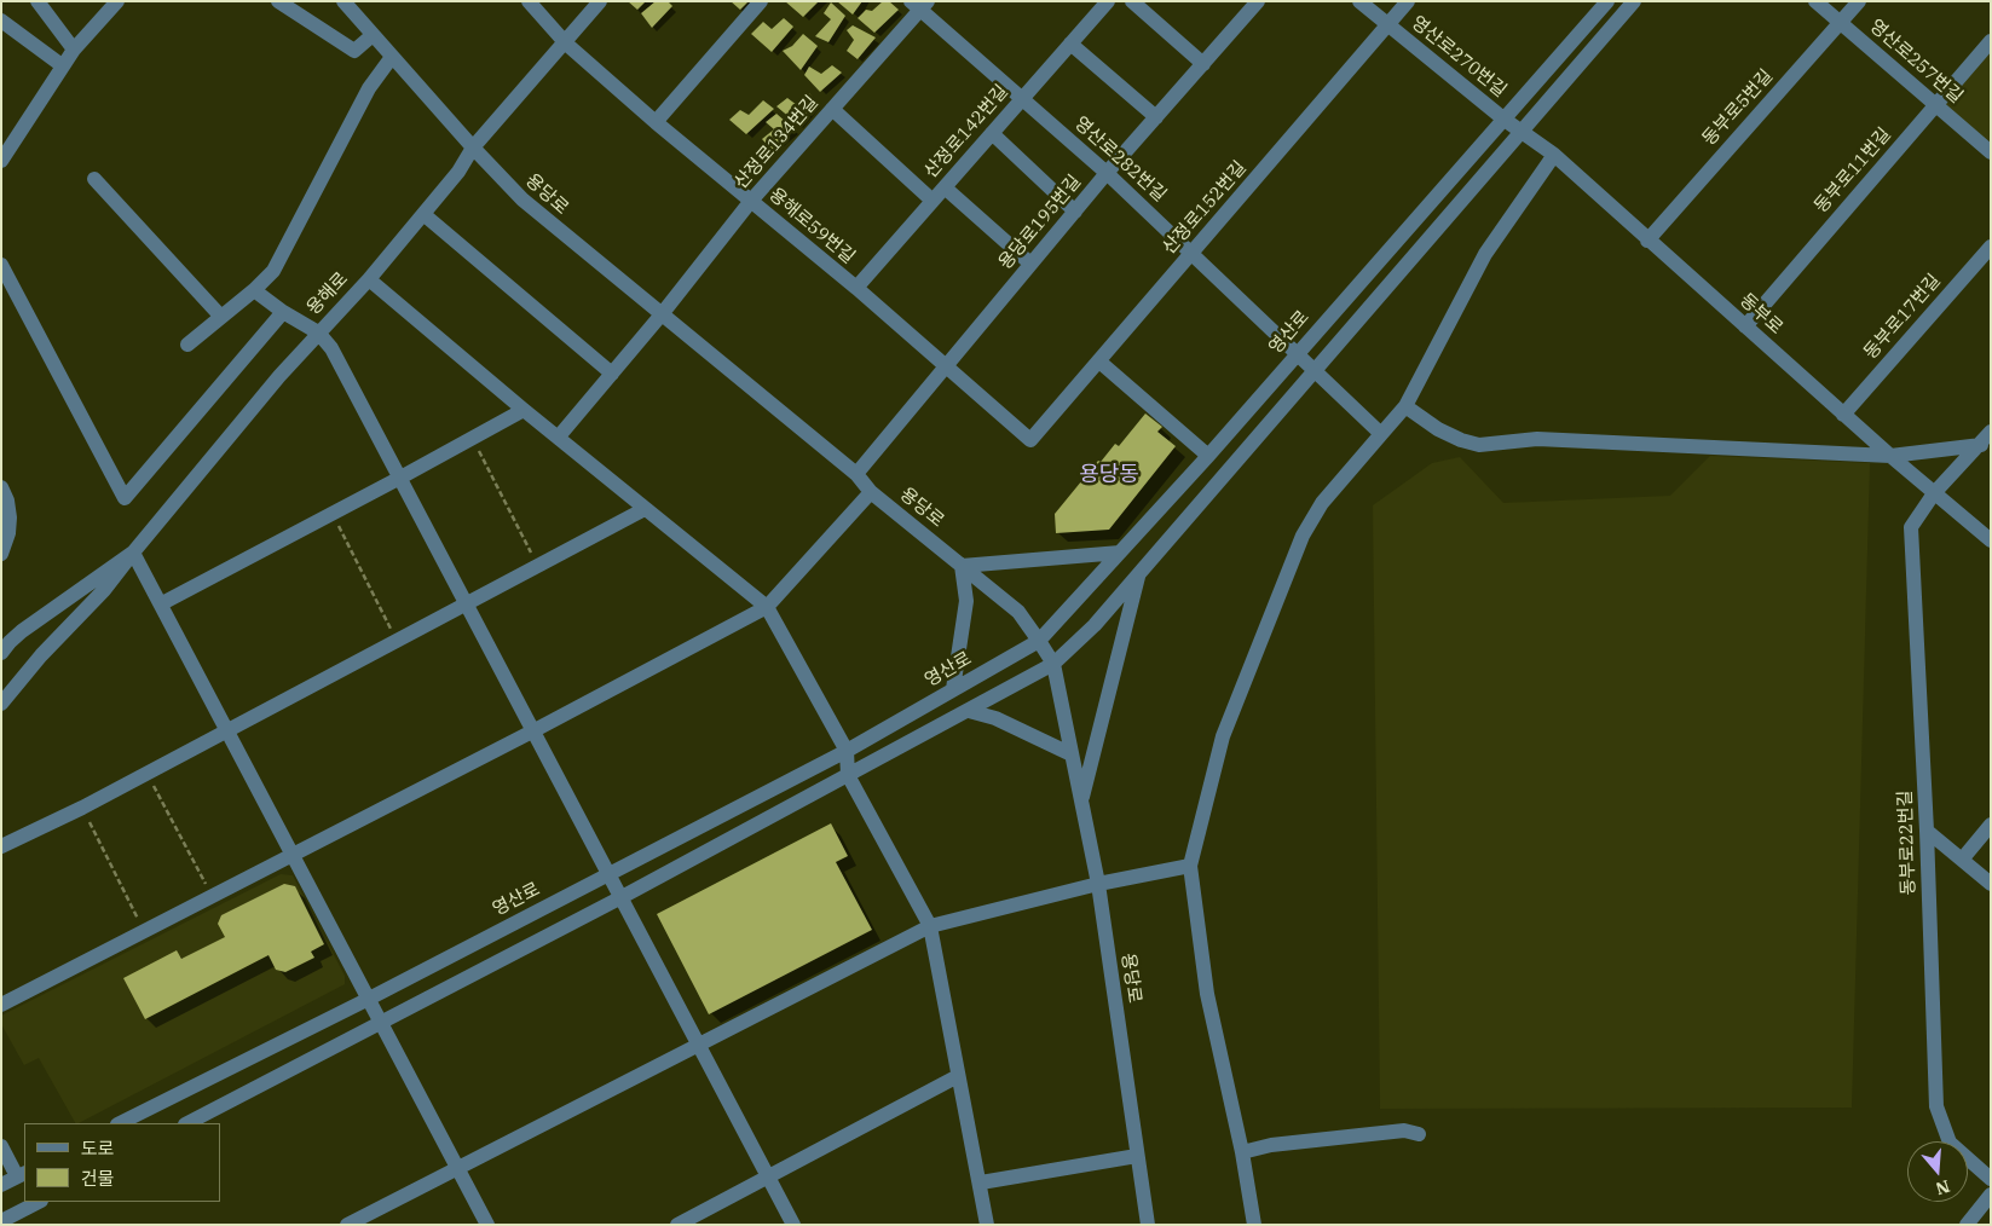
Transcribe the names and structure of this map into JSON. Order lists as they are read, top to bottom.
{
  "streets": {
    "street": [
      "영산로270번길",
      "영산로257번길",
      "동부로5번길",
      "산정로142번길",
      "산정로134번길",
      "영산로282번길",
      "동부로11번길",
      "용당로",
      "산정로152번길",
      "용당로195번길",
      "용해로59번길",
      "용해로",
      "동부로",
      "동부로17번길",
      "영산로",
      "동부로22번길"
    ]
  },
  "crossings": [
    ["영산로270번길", "산정로152번길"],
    ["영산로270번길", "동부로"],
    ["영산로270번길", "영산로"],
    ["영산로257번길", "동부로5번길"],
    ["영산로257번길", "동부로11번길"],
    ["동부로5번길", "동부로"],
    ["산정로142번길", "영산로282번길"],
    ["산정로142번길", "용해로59번길"],
    ["산정로134번길", "영산로282번길"],
    ["산정로134번길", "용당로"],
    ["산정로134번길", "용해로59번길"],
    ["영산로282번길", "산정로152번길"],
    ["영산로282번길", "용당로195번길"],
    ["영산로282번길", "영산로"],
    ["동부로11번길", "동부로"],
    ["용당로", "용당로195번길"],
    ["용당로", "용해로"],
    ["용당로", "영산로"],
    ["산정로152번길", "용해로59번길"],
    ["용당로195번길", "용해로59번길"],
    ["용해로59번길", "용해로"],
    ["동부로", "동부로17번길"],
    ["동부로", "영산로"],
    ["동부로", "동부로22번길"]
  ],
  "districts": ["용당동"],
  "legend": ["도로", "건물"],
  "north": "bottom"
}
